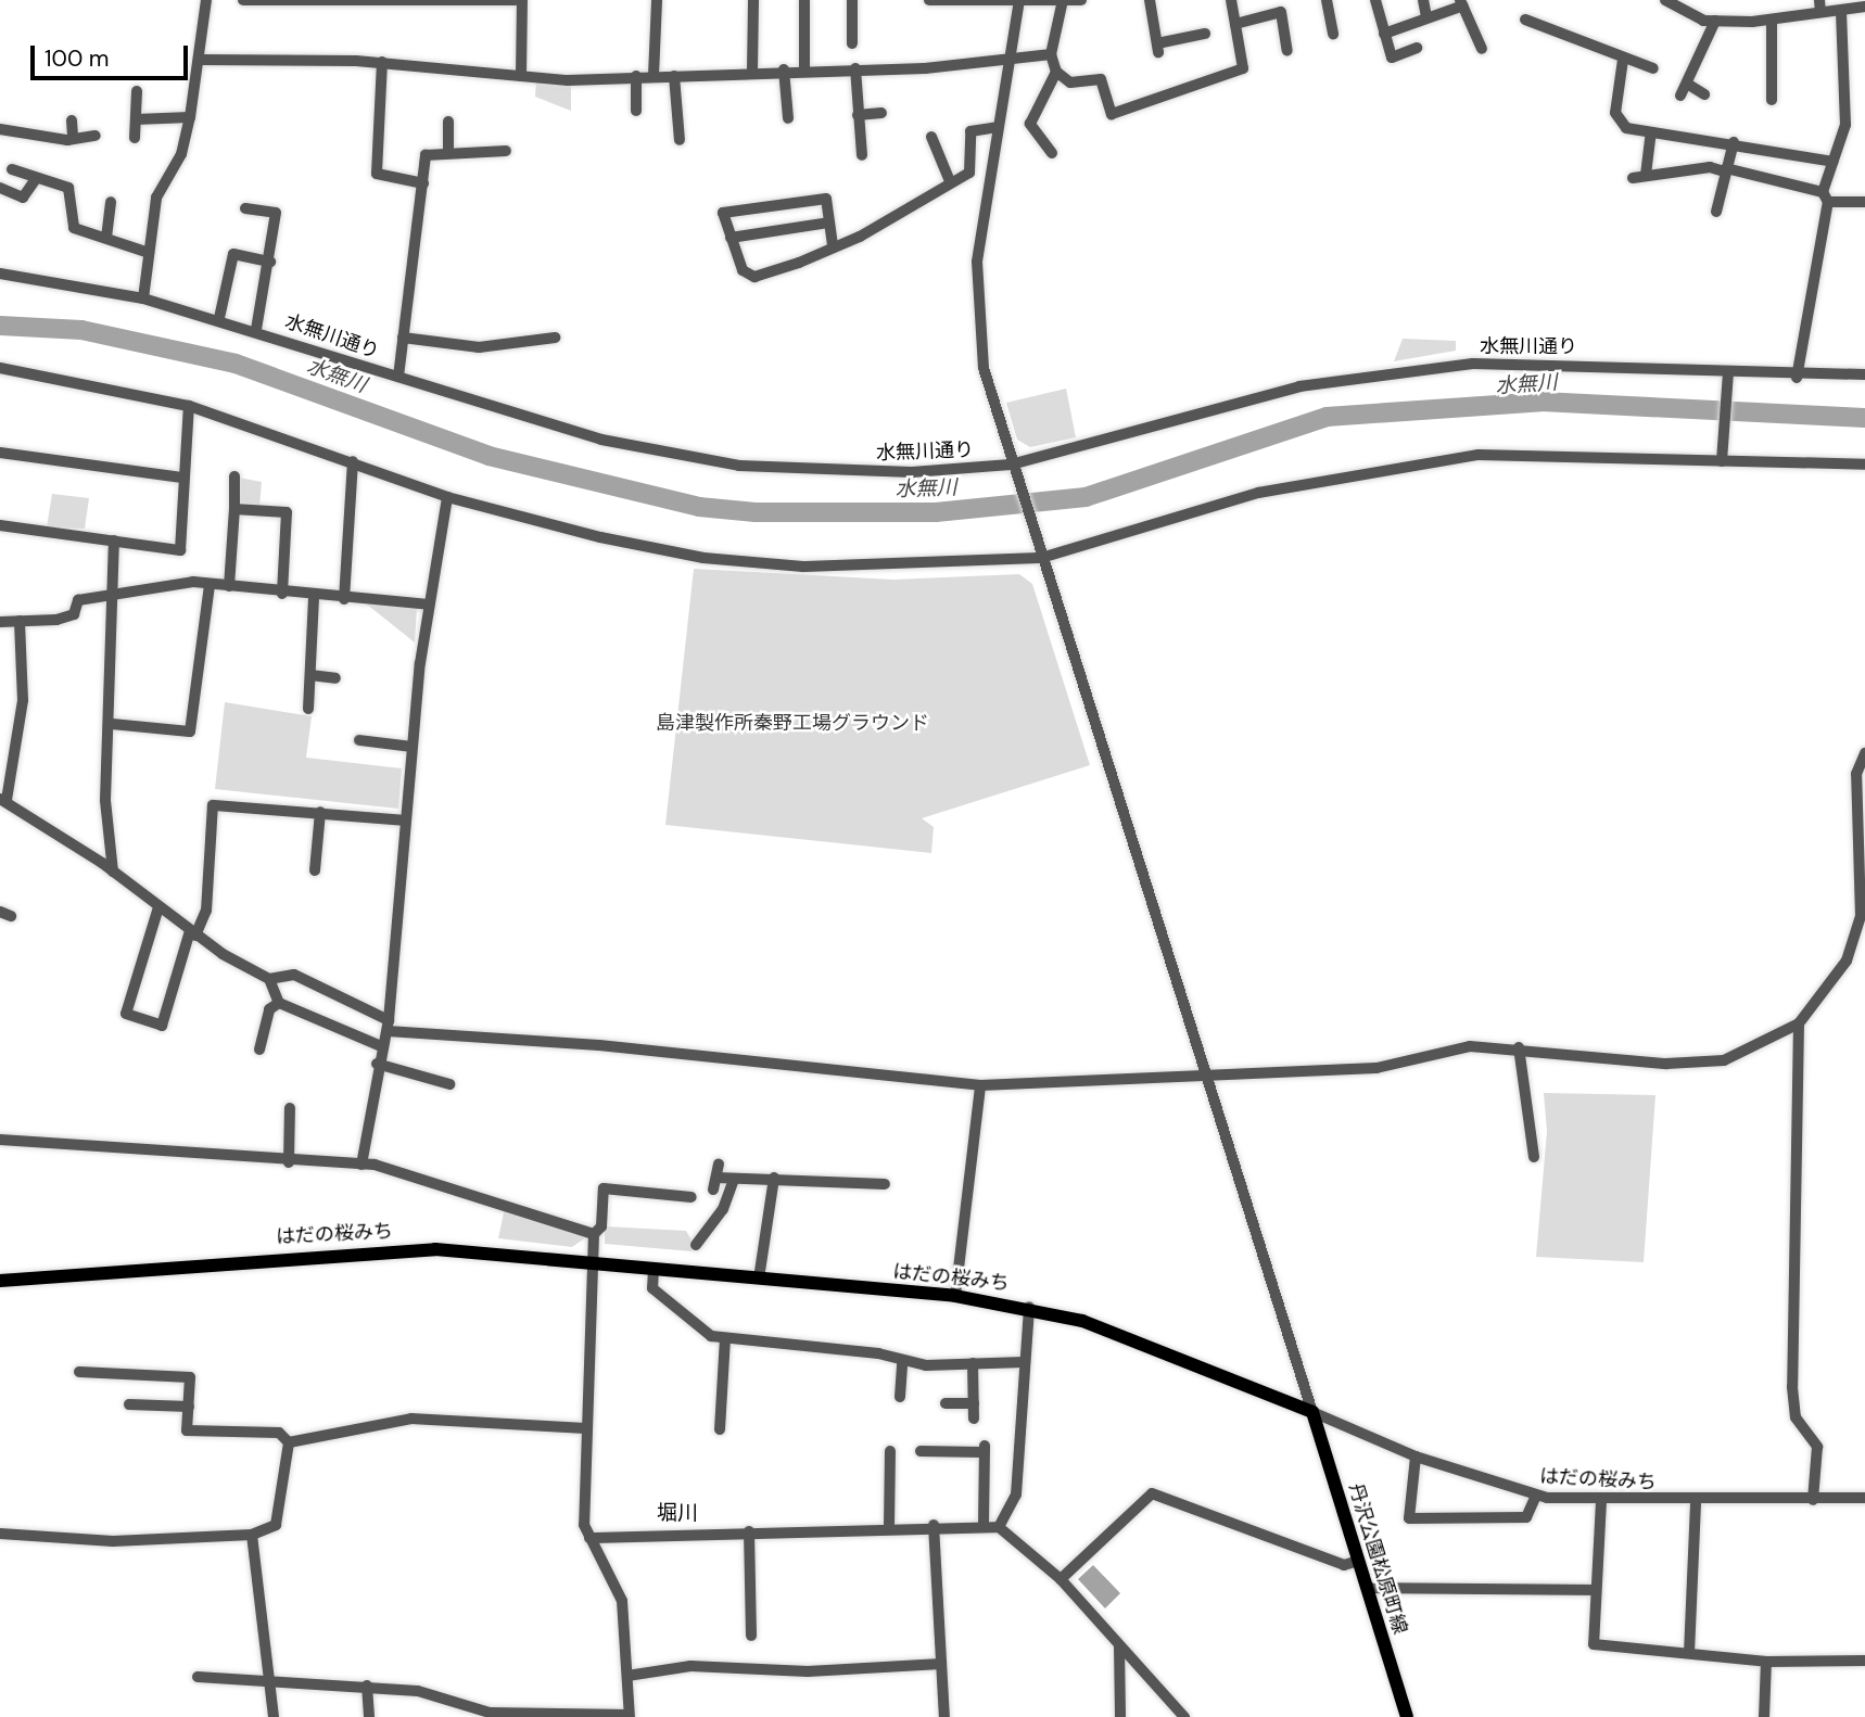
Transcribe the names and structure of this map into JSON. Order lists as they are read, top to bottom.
{
  "streets": {
    "main road": ["はだの桜みち", "丹沢公園松原町線"],
    "street": ["水無川通り"]
  },
  "crossings": [
    ["はだの桜みち", "丹沢公園松原町線"]
  ],
  "districts": ["堀川"],
  "water": ["水無川"],
  "parks": ["島津製作所秦野工場グラウンド"],
  "scale_bar": "100 m"
}
